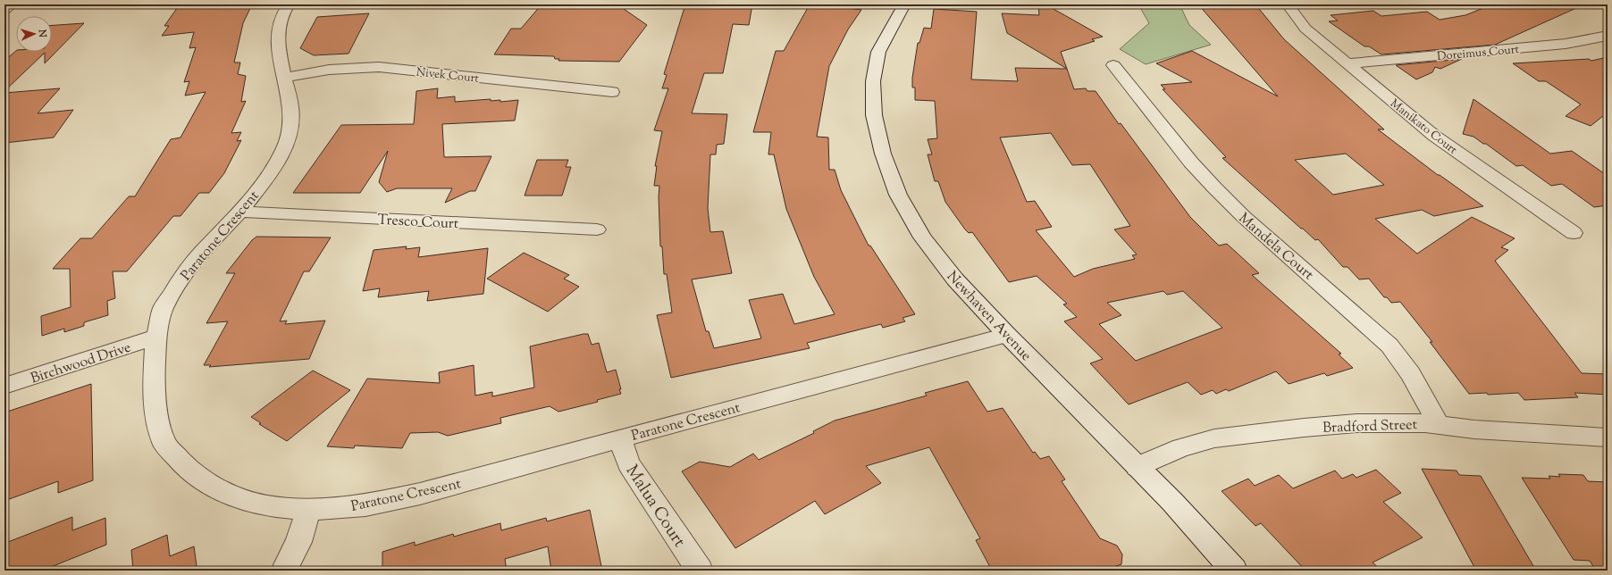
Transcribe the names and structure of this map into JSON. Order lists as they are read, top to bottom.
{
  "streets": {
    "street": [
      "Doreimus Court",
      "Nivek Court",
      "Manikato Court",
      "Tresco Court",
      "Paratone Crescent",
      "Mandela Court",
      "Newhaven Avenue",
      "Birchwood Drive",
      "Bradford Street",
      "Malua Court"
    ]
  },
  "crossings": [
    ["Doreimus Court", "Manikato Court"],
    ["Nivek Court", "Paratone Crescent"],
    ["Tresco Court", "Paratone Crescent"],
    ["Paratone Crescent", "Newhaven Avenue"],
    ["Paratone Crescent", "Birchwood Drive"],
    ["Paratone Crescent", "Malua Court"],
    ["Mandela Court", "Bradford Street"],
    ["Newhaven Avenue", "Bradford Street"]
  ],
  "north": "right"
}
